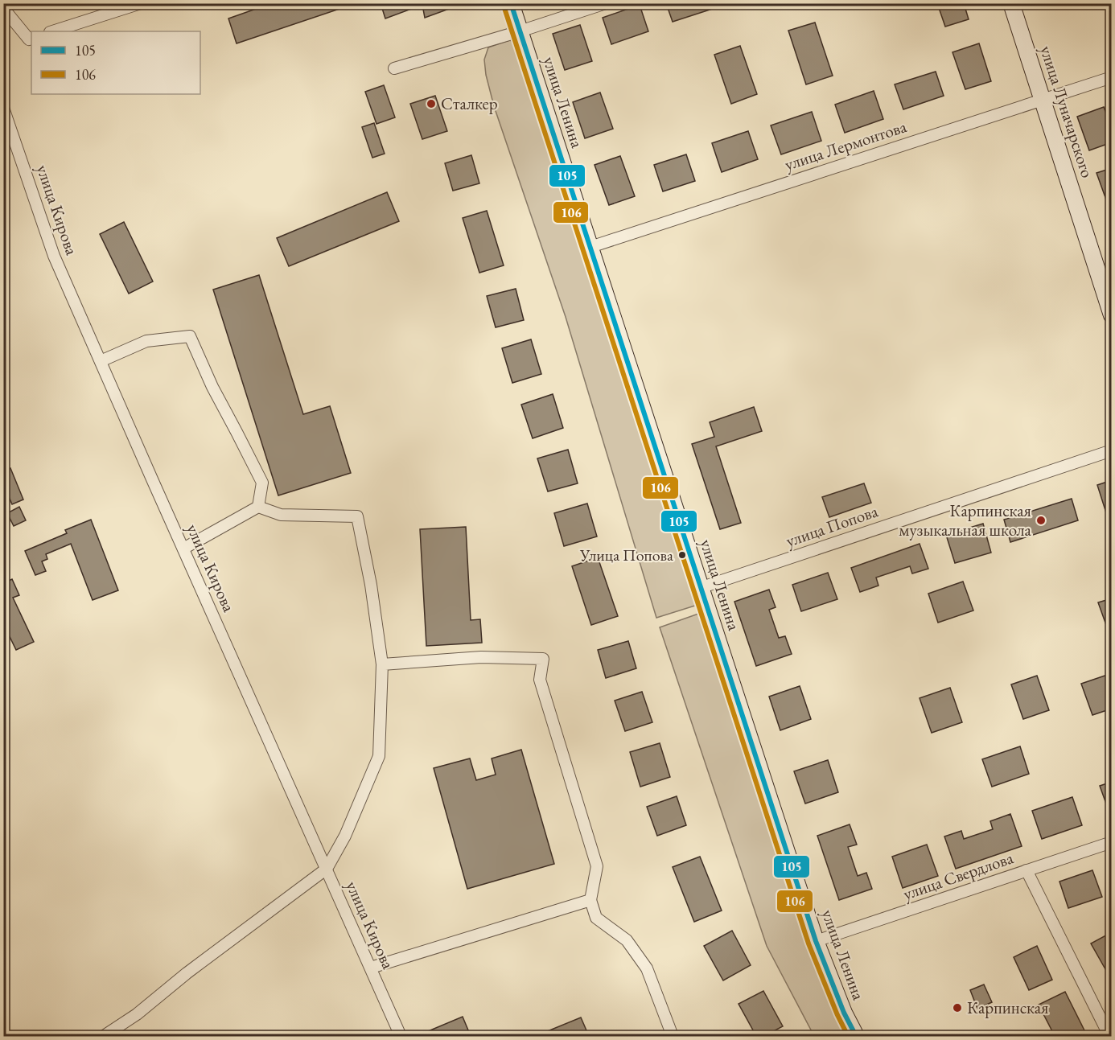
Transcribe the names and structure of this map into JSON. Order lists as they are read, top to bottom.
{
  "streets": {
    "street": [
      "улица Ленина",
      "улица Луначарского",
      "улица Лермонтова",
      "улица Кирова",
      "улица Попова",
      "улица Свердлова"
    ]
  },
  "crossings": [
    ["улица Ленина", "улица Лермонтова"],
    ["улица Ленина", "улица Попова"],
    ["улица Ленина", "улица Свердлова"],
    ["улица Луначарского", "улица Лермонтова"]
  ],
  "places": [
    "Сталкер",
    "Карпинская музыкальная школа",
    "Улица Попова",
    "Карпинская"
  ],
  "lines": ["transit line 105", "transit line 106"],
  "legend": ["105", "106"]
}
